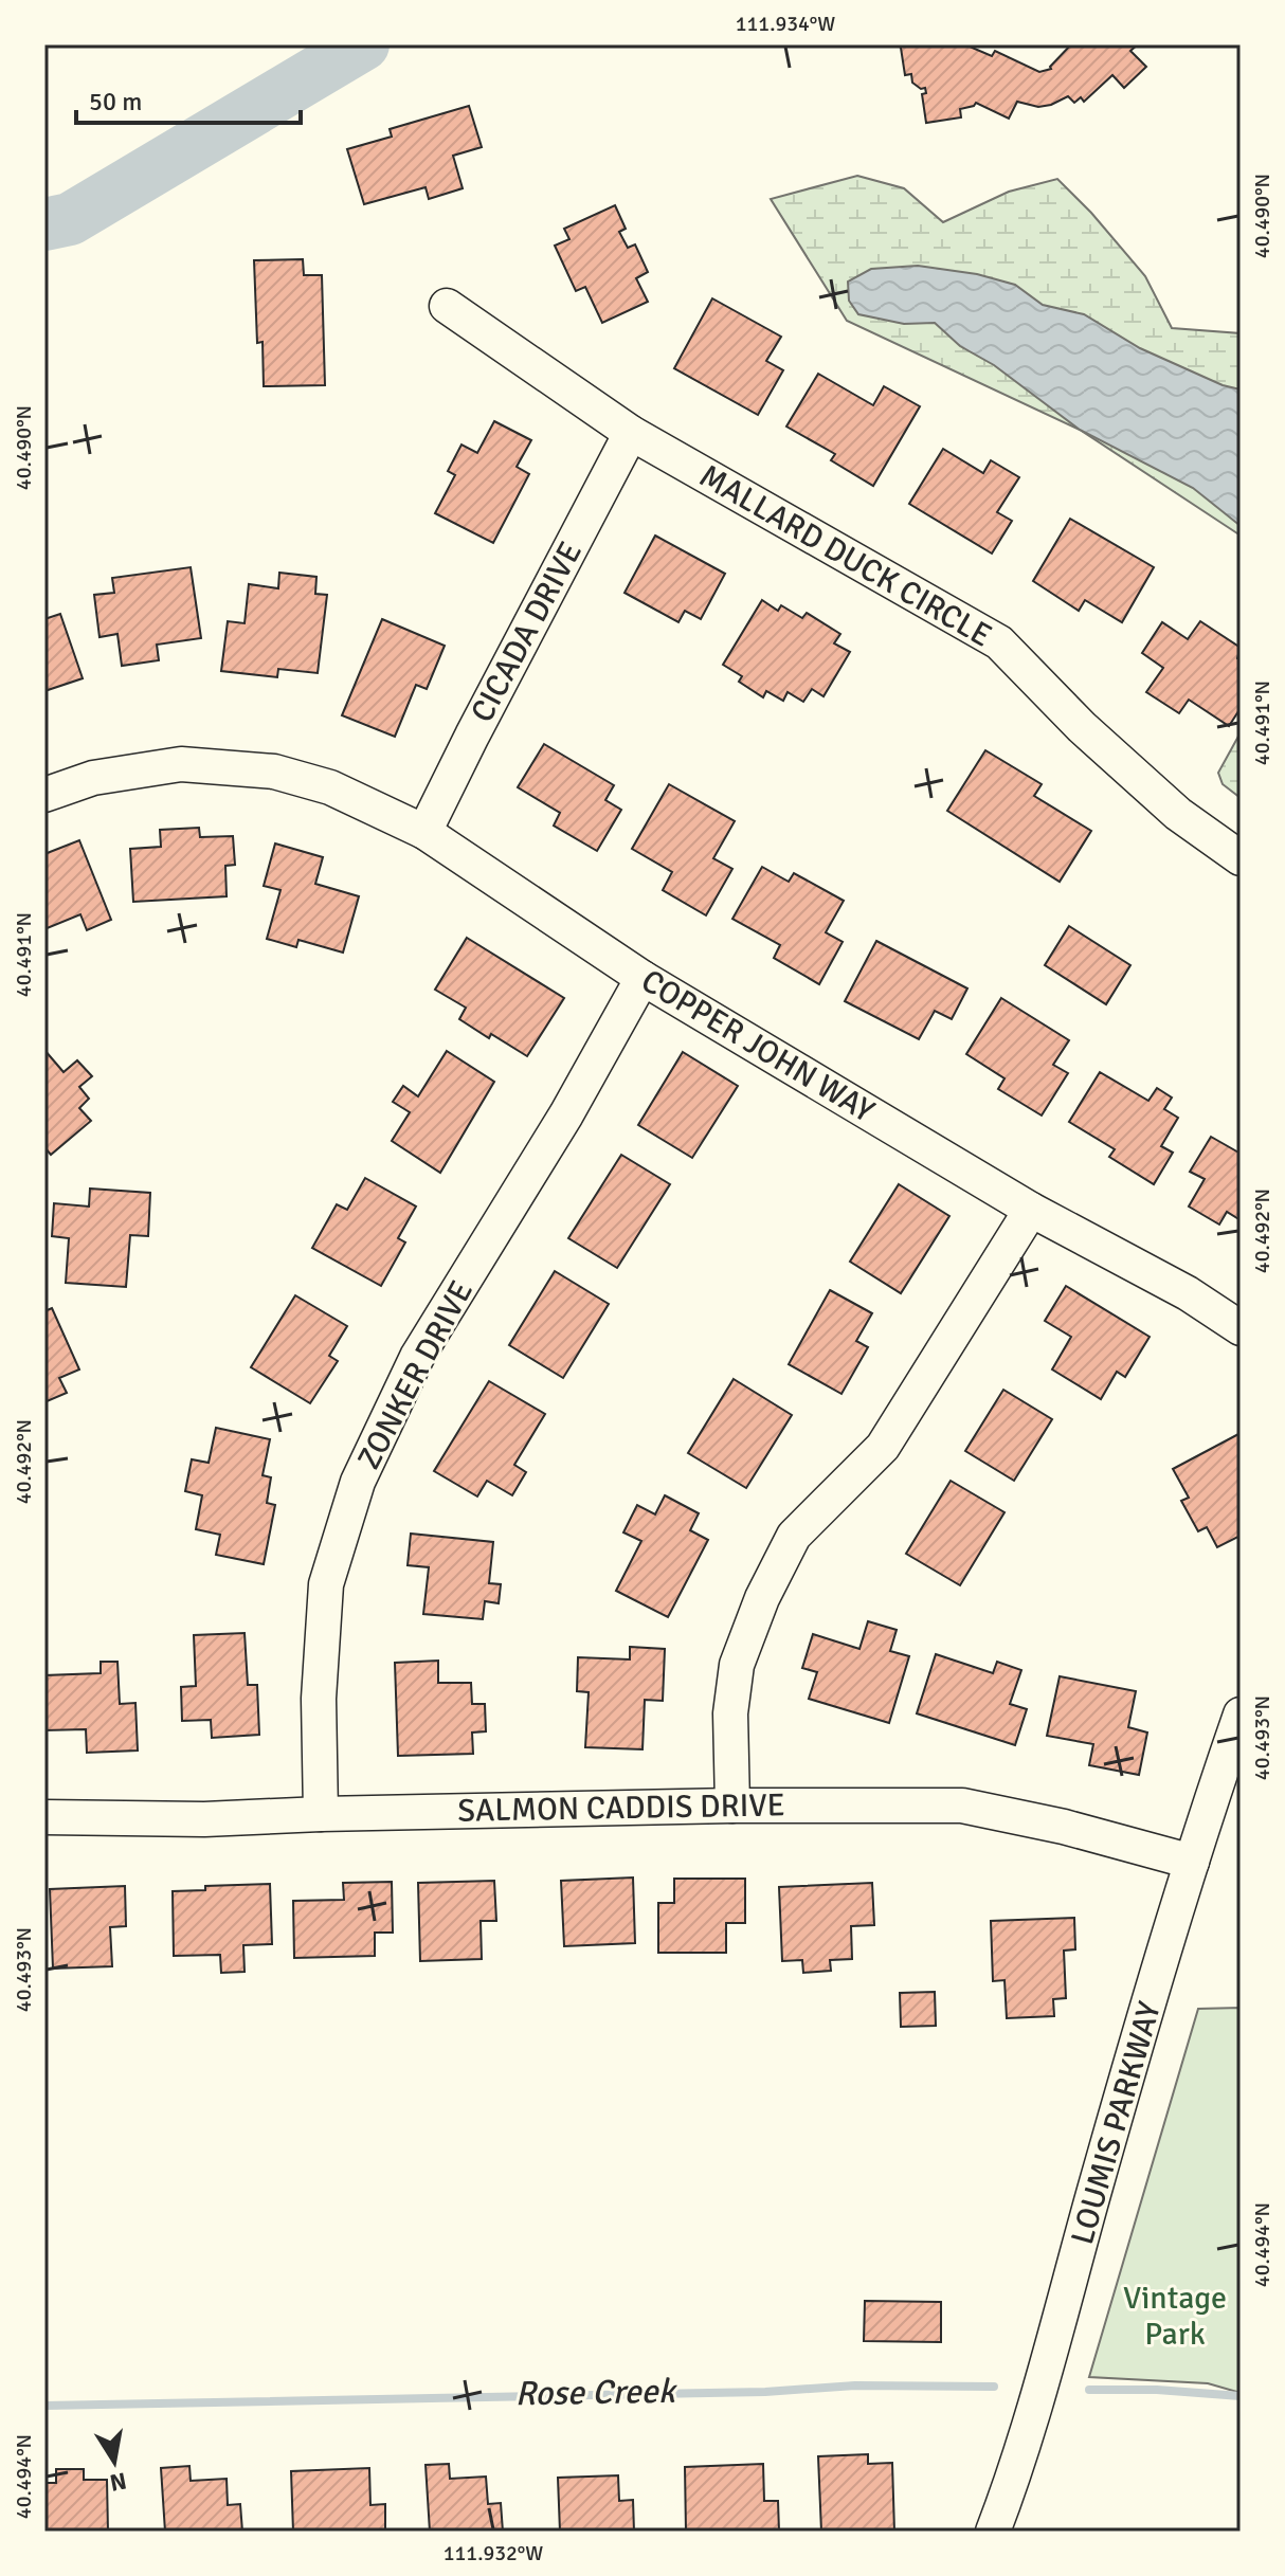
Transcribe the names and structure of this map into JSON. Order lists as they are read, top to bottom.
{
  "streets": {
    "street": [
      "MALLARD DUCK CIRCLE",
      "CICADA DRIVE",
      "COPPER JOHN WAY",
      "ZONKER DRIVE",
      "SALMON CADDIS DRIVE",
      "LOUMIS PARKWAY"
    ]
  },
  "crossings": [
    ["MALLARD DUCK CIRCLE", "CICADA DRIVE"],
    ["CICADA DRIVE", "COPPER JOHN WAY"],
    ["COPPER JOHN WAY", "ZONKER DRIVE"],
    ["ZONKER DRIVE", "SALMON CADDIS DRIVE"],
    ["SALMON CADDIS DRIVE", "LOUMIS PARKWAY"]
  ],
  "water": ["Rose Creek"],
  "parks": ["Vintage Park"],
  "scale_bar": "50 m",
  "north": "bottom",
  "coordinates": [
    "111.934°W",
    "40.490°N",
    "40.491°N",
    "40.492°N",
    "40.493°N",
    "40.494°N",
    "111.932°W"
  ]
}
